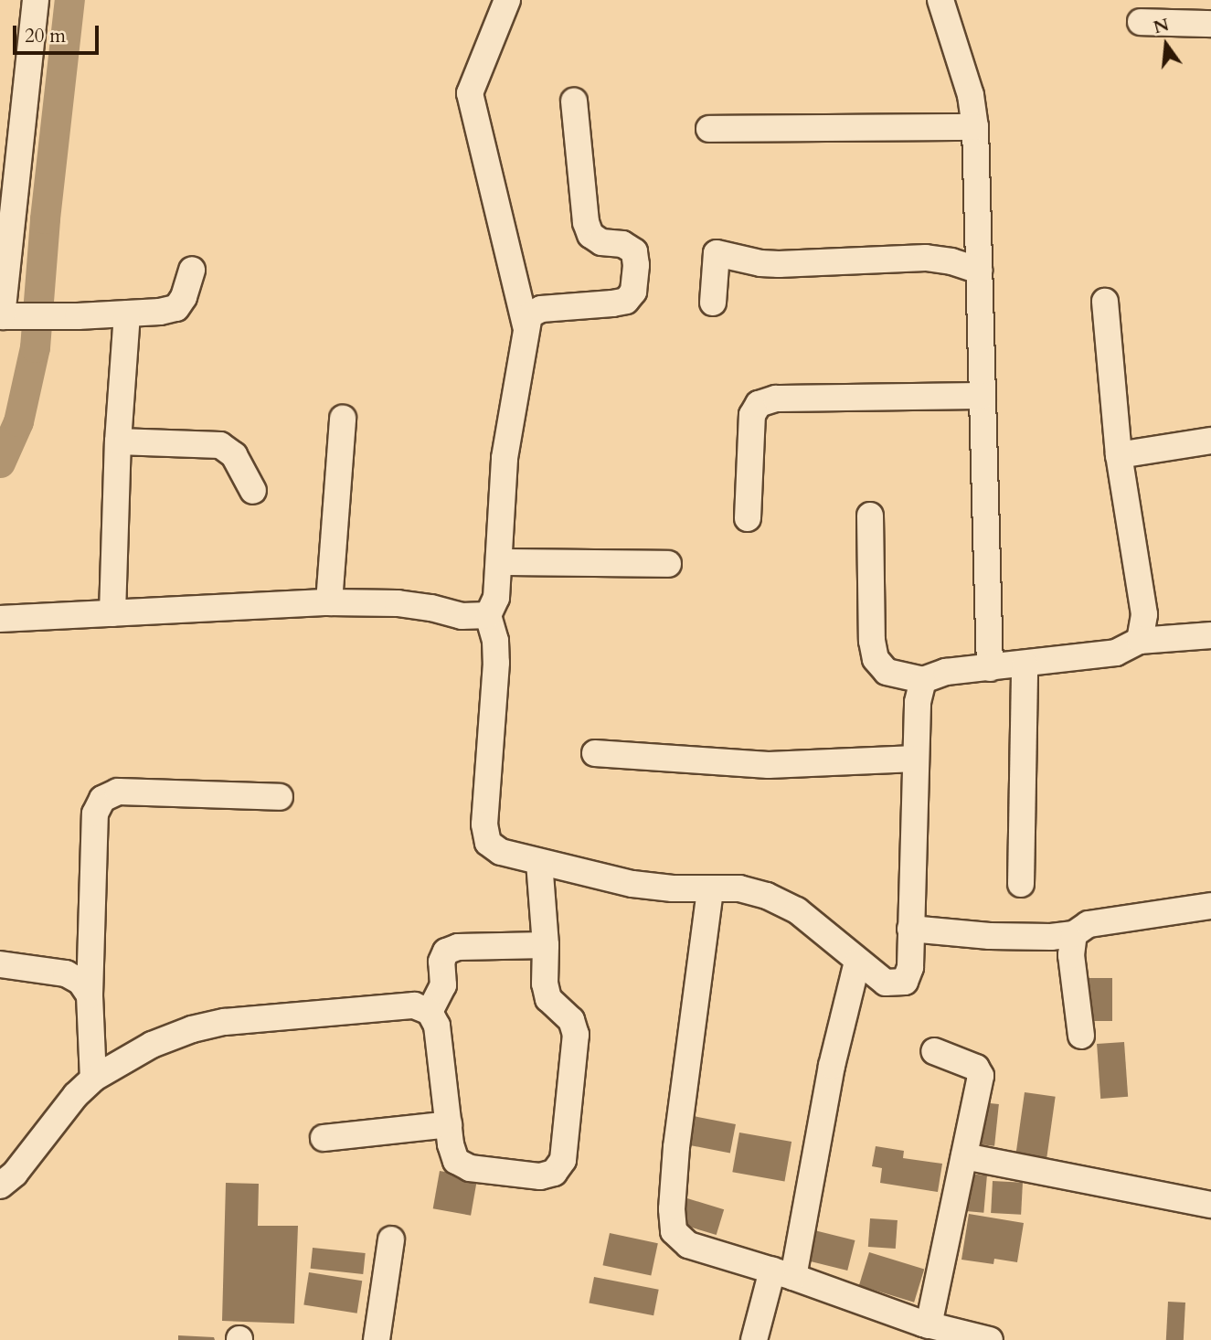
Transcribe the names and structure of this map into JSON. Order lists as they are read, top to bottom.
{
  "scale_bar": "20 m",
  "north": "top"
}
